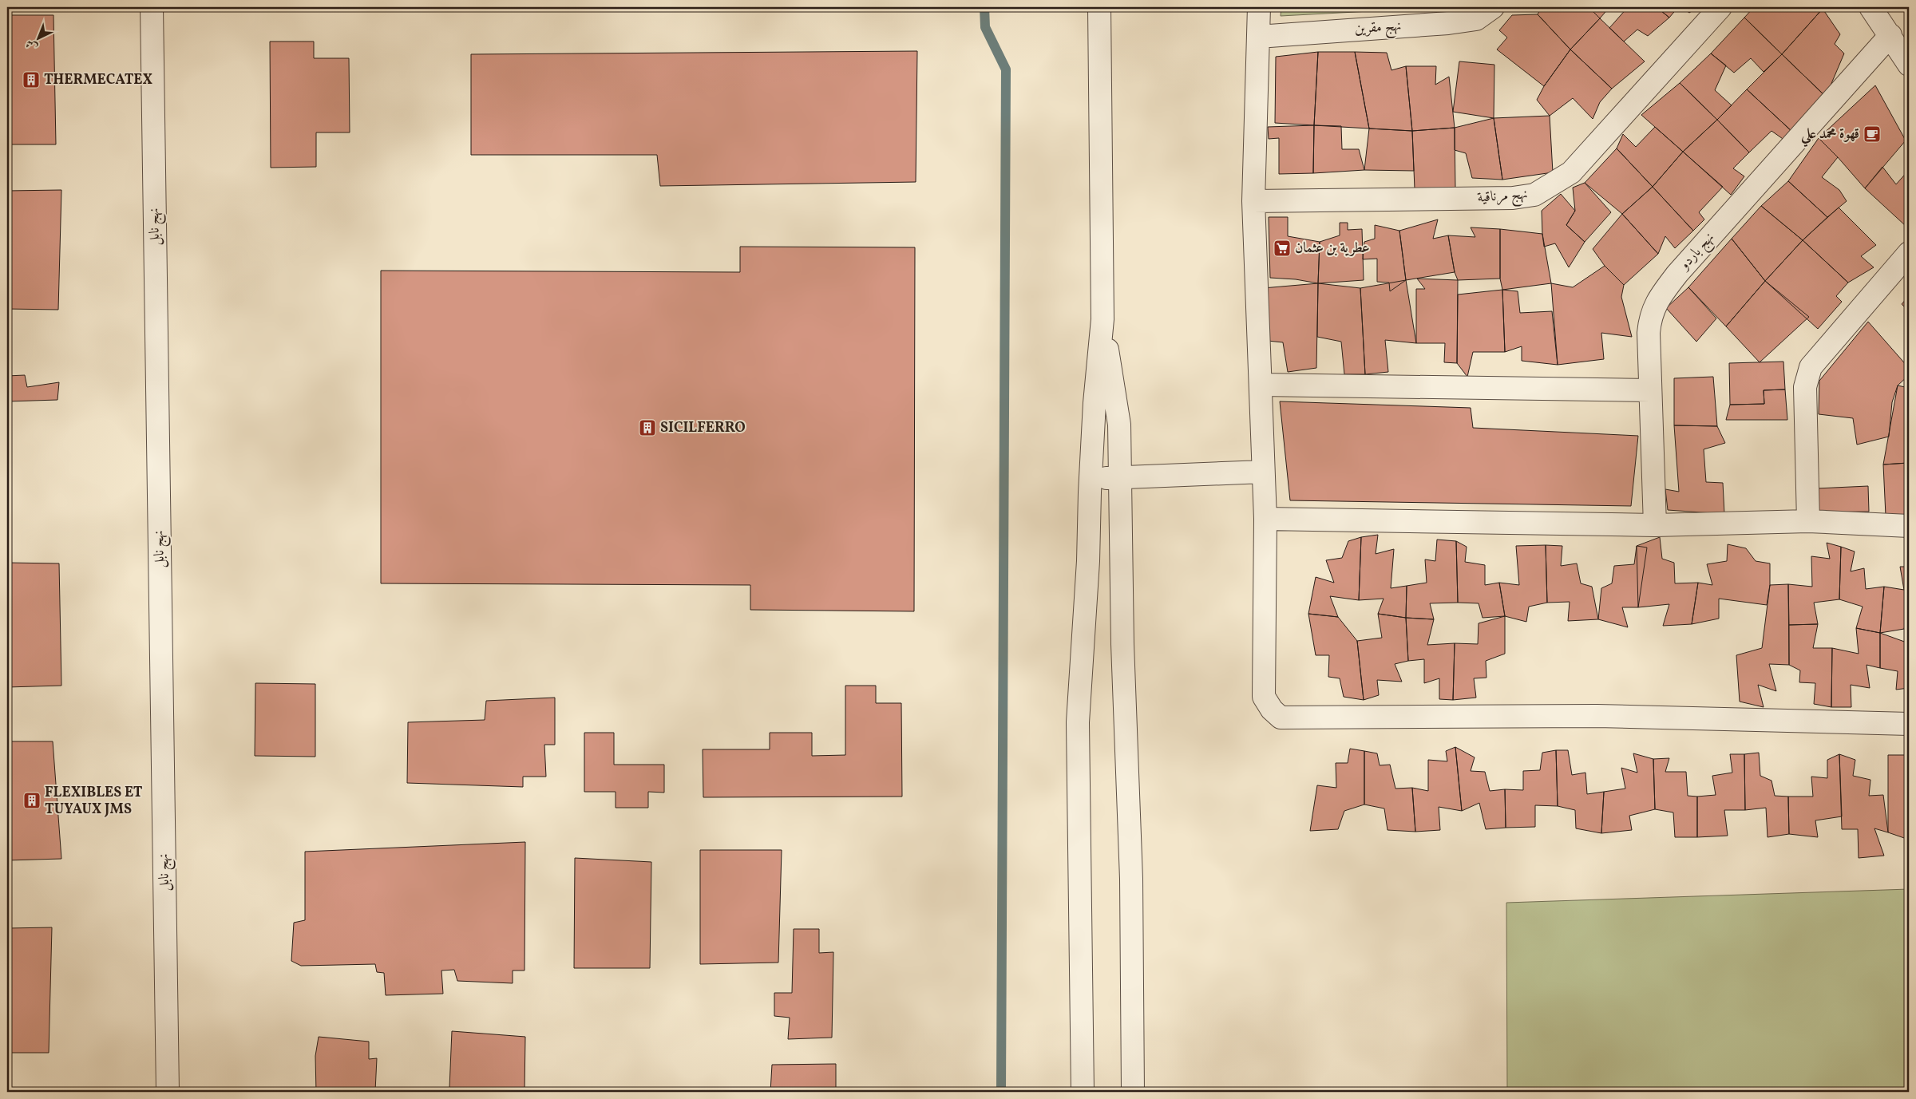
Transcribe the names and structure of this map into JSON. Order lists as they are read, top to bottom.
{
  "streets": {
    "street": [
      "نهج مقرين",
      "نهج مرناقية",
      "نهج نابل",
      "نهج باردو"
    ]
  },
  "places": {
    "building": ["THERMECATEX", "SICILFERRO", "FLEXIBLES ET TUYAUX JMS"],
    "cafe": ["قهوة محمد علي"],
    "supermarket": ["عطرية بن عثمان"]
  },
  "north": "bottom left"
}
